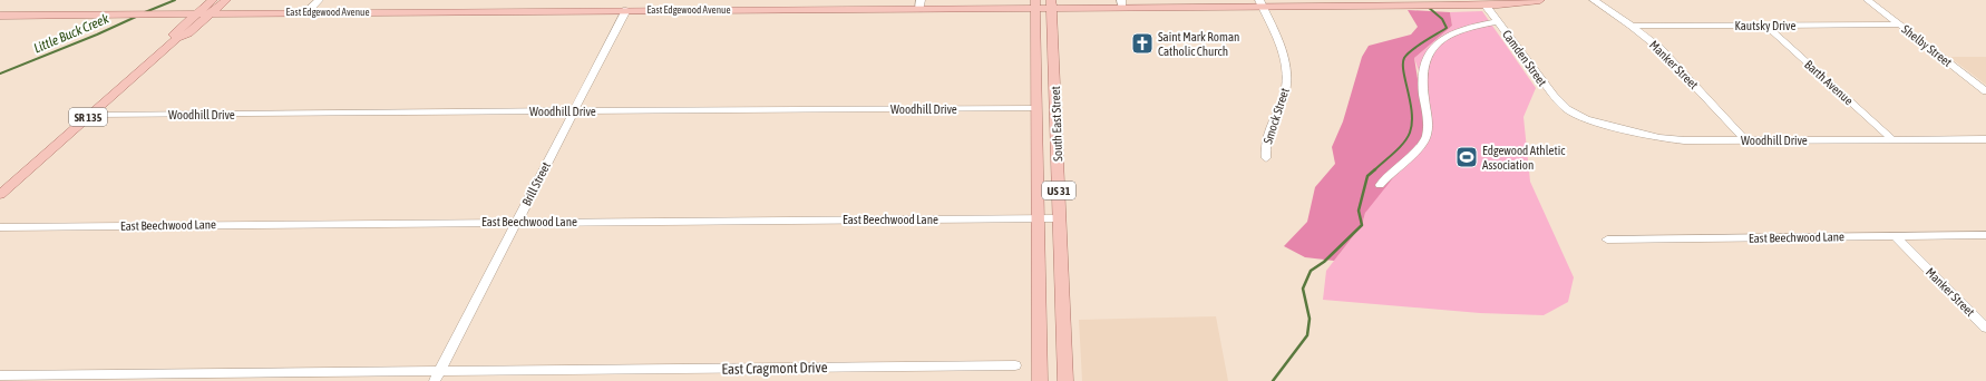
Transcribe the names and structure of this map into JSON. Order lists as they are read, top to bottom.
{
  "streets": {
    "main road": [
      "East Edgewood Avenue",
      "SR 135",
      "South East Street",
      "US 31"
    ],
    "street": [
      "Kautsky Drive",
      "Shelby Street",
      "Camden Street",
      "Manker Street",
      "Barth Avenue",
      "Woodhill Drive",
      "Smock Street",
      "Brill Street",
      "East Beechwood Lane",
      "East Cragmont Drive"
    ]
  },
  "crossings": [
    ["East Edgewood Avenue", "Camden Street"],
    ["East Edgewood Avenue", "Smock Street"],
    ["East Edgewood Avenue", "SR 135"],
    ["East Edgewood Avenue", "South East Street"],
    ["East Edgewood Avenue", "Brill Street"],
    ["Kautsky Drive", "Shelby Street"],
    ["Kautsky Drive", "Manker Street"],
    ["Kautsky Drive", "Barth Avenue"],
    ["Camden Street", "Woodhill Drive"],
    ["Manker Street", "Woodhill Drive"],
    ["Manker Street", "East Beechwood Lane"],
    ["Barth Avenue", "Woodhill Drive"],
    ["Woodhill Drive", "SR 135"],
    ["Woodhill Drive", "South East Street"],
    ["Woodhill Drive", "Brill Street"],
    ["South East Street", "East Beechwood Lane"],
    ["Brill Street", "East Beechwood Lane"],
    ["Brill Street", "East Cragmont Drive"]
  ],
  "water": ["Little Buck Creek"],
  "places": {
    "church": ["Saint Mark Roman Catholic Church"],
    "sports": ["Edgewood Athletic Association"]
  }
}
